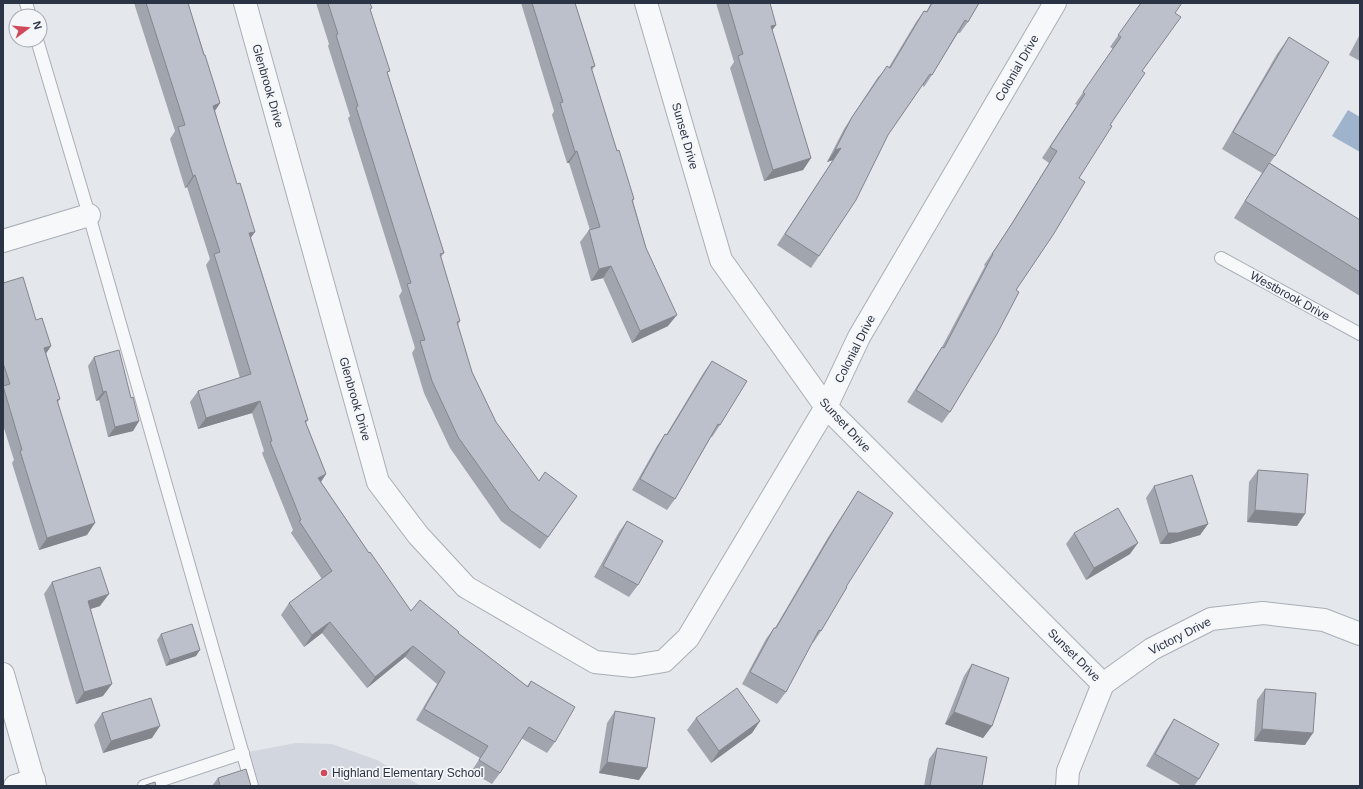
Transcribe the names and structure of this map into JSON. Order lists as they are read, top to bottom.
{
  "streets": {
    "street": [
      "Colonial Drive",
      "Glenbrook Drive",
      "Sunset Drive",
      "Victory Drive"
    ],
    "lane": ["Westbrook Drive"]
  },
  "crossings": [
    ["Colonial Drive", "Glenbrook Drive"],
    ["Colonial Drive", "Sunset Drive"],
    ["Sunset Drive", "Victory Drive"]
  ],
  "places": ["Highland Elementary School"],
  "north": "right"
}
